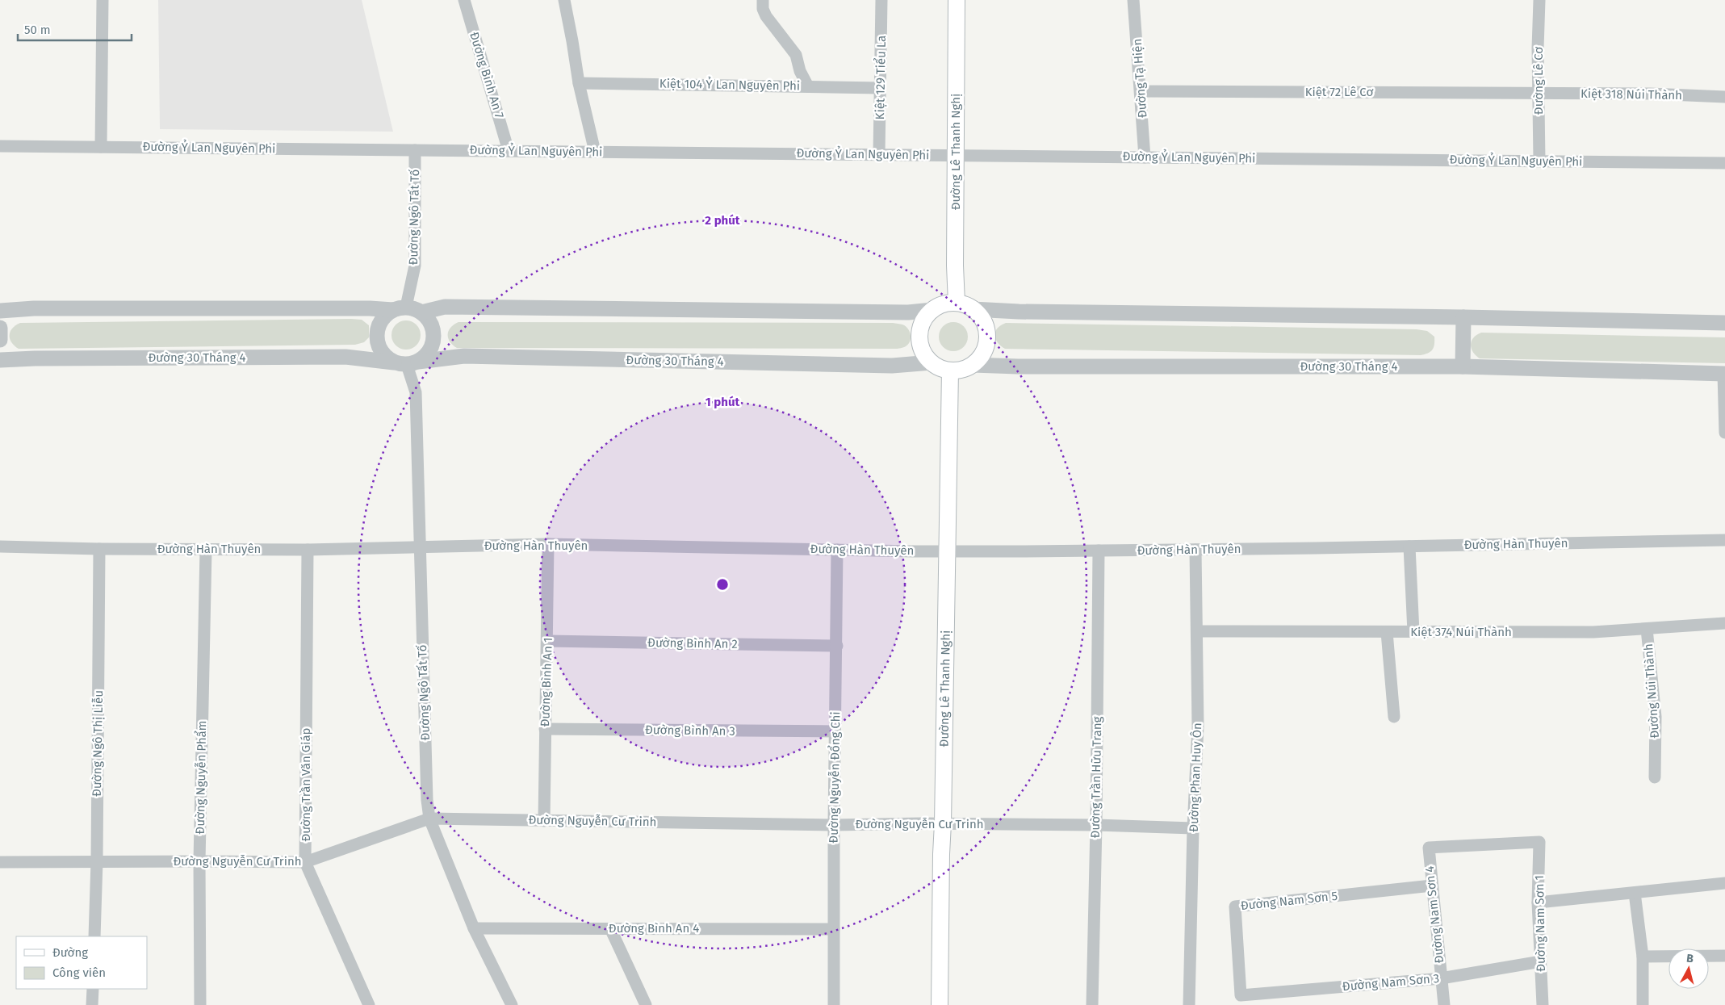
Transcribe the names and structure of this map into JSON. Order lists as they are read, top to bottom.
{
  "streets": {
    "main road": ["Đường Lê Thanh Nghị"],
    "street": [
      "Đường Bình An 7",
      "Kiệt 129 Tiểu La",
      "Đường Tạ Hiện",
      "Đường Lê Cơ",
      "Kiệt 104 Ỷ Lan Nguyên Phi",
      "Kiệt 72 Lê Cơ",
      "Kiệt 318 Núi Thành",
      "Đường Ỷ Lan Nguyên Phi",
      "Đường Ngô Tất Tố",
      "Đường 30 Tháng 4",
      "Đường Hàn Thuyên",
      "Kiệt 374 Núi Thành",
      "Đường Bình An 2",
      "Đường Bình An 1",
      "Đường Núi Thành",
      "Đường Bình An 3",
      "Đường Ngô Thị Liễu",
      "Đường Nguyễn Phẩm",
      "Đường Nguyễn Đổng Chi",
      "Đường Trần Hữu Trang",
      "Đường Phan Huy Ôn",
      "Đường Trần Văn Giáp",
      "Đường Nguyễn Cư Trinh",
      "Đường Nam Sơn 5",
      "Đường Nam Sơn 4",
      "Đường Nam Sơn 1",
      "Đường Bình An 4",
      "Đường Nam Sơn 3"
    ]
  },
  "crossings": [
    ["Đường Bình An 7", "Đường Ỷ Lan Nguyên Phi"],
    ["Kiệt 129 Tiểu La", "Kiệt 104 Ỷ Lan Nguyên Phi"],
    ["Kiệt 129 Tiểu La", "Đường Ỷ Lan Nguyên Phi"],
    ["Đường Tạ Hiện", "Kiệt 72 Lê Cơ"],
    ["Đường Tạ Hiện", "Đường Ỷ Lan Nguyên Phi"],
    ["Đường Lê Cơ", "Kiệt 72 Lê Cơ"],
    ["Đường Lê Cơ", "Kiệt 318 Núi Thành"],
    ["Đường Lê Cơ", "Đường Ỷ Lan Nguyên Phi"],
    ["Kiệt 72 Lê Cơ", "Kiệt 318 Núi Thành"],
    ["Đường Ỷ Lan Nguyên Phi", "Đường Lê Thanh Nghị"],
    ["Đường Ỷ Lan Nguyên Phi", "Đường Ngô Tất Tố"],
    ["Đường Lê Thanh Nghị", "Đường 30 Tháng 4"],
    ["Đường Lê Thanh Nghị", "Đường Hàn Thuyên"],
    ["Đường Lê Thanh Nghị", "Đường Nguyễn Cư Trinh"],
    ["Đường Ngô Tất Tố", "Đường 30 Tháng 4"],
    ["Đường Ngô Tất Tố", "Đường Hàn Thuyên"],
    ["Đường Ngô Tất Tố", "Đường Nguyễn Cư Trinh"],
    ["Đường Ngô Tất Tố", "Đường Bình An 4"],
    ["Đường Hàn Thuyên", "Đường Bình An 1"],
    ["Đường Hàn Thuyên", "Đường Ngô Thị Liễu"],
    ["Đường Hàn Thuyên", "Đường Nguyễn Phẩm"],
    ["Đường Hàn Thuyên", "Đường Nguyễn Đổng Chi"],
    ["Đường Hàn Thuyên", "Đường Trần Hữu Trang"],
    ["Đường Hàn Thuyên", "Đường Phan Huy Ôn"],
    ["Đường Hàn Thuyên", "Đường Trần Văn Giáp"],
    ["Kiệt 374 Núi Thành", "Đường Núi Thành"],
    ["Kiệt 374 Núi Thành", "Đường Phan Huy Ôn"],
    ["Đường Bình An 2", "Đường Bình An 1"],
    ["Đường Bình An 2", "Đường Nguyễn Đổng Chi"],
    ["Đường Bình An 1", "Đường Bình An 3"],
    ["Đường Bình An 1", "Đường Nguyễn Cư Trinh"],
    ["Đường Bình An 3", "Đường Nguyễn Đổng Chi"],
    ["Đường Ngô Thị Liễu", "Đường Nguyễn Cư Trinh"],
    ["Đường Nguyễn Phẩm", "Đường Nguyễn Cư Trinh"],
    ["Đường Nguyễn Đổng Chi", "Đường Nguyễn Cư Trinh"],
    ["Đường Nguyễn Đổng Chi", "Đường Bình An 4"],
    ["Đường Trần Hữu Trang", "Đường Nguyễn Cư Trinh"],
    ["Đường Phan Huy Ôn", "Đường Nguyễn Cư Trinh"],
    ["Đường Trần Văn Giáp", "Đường Nguyễn Cư Trinh"],
    ["Đường Nam Sơn 5", "Đường Nam Sơn 4"],
    ["Đường Nam Sơn 5", "Đường Nam Sơn 3"],
    ["Đường Nam Sơn 4", "Đường Nam Sơn 1"],
    ["Đường Nam Sơn 4", "Đường Nam Sơn 3"],
    ["Đường Nam Sơn 1", "Đường Nam Sơn 3"]
  ],
  "legend": ["Đường", "Công viên"],
  "scale_bar": "50 m",
  "north": "top",
  "rings": ["2 phút", "1 phút"]
}
